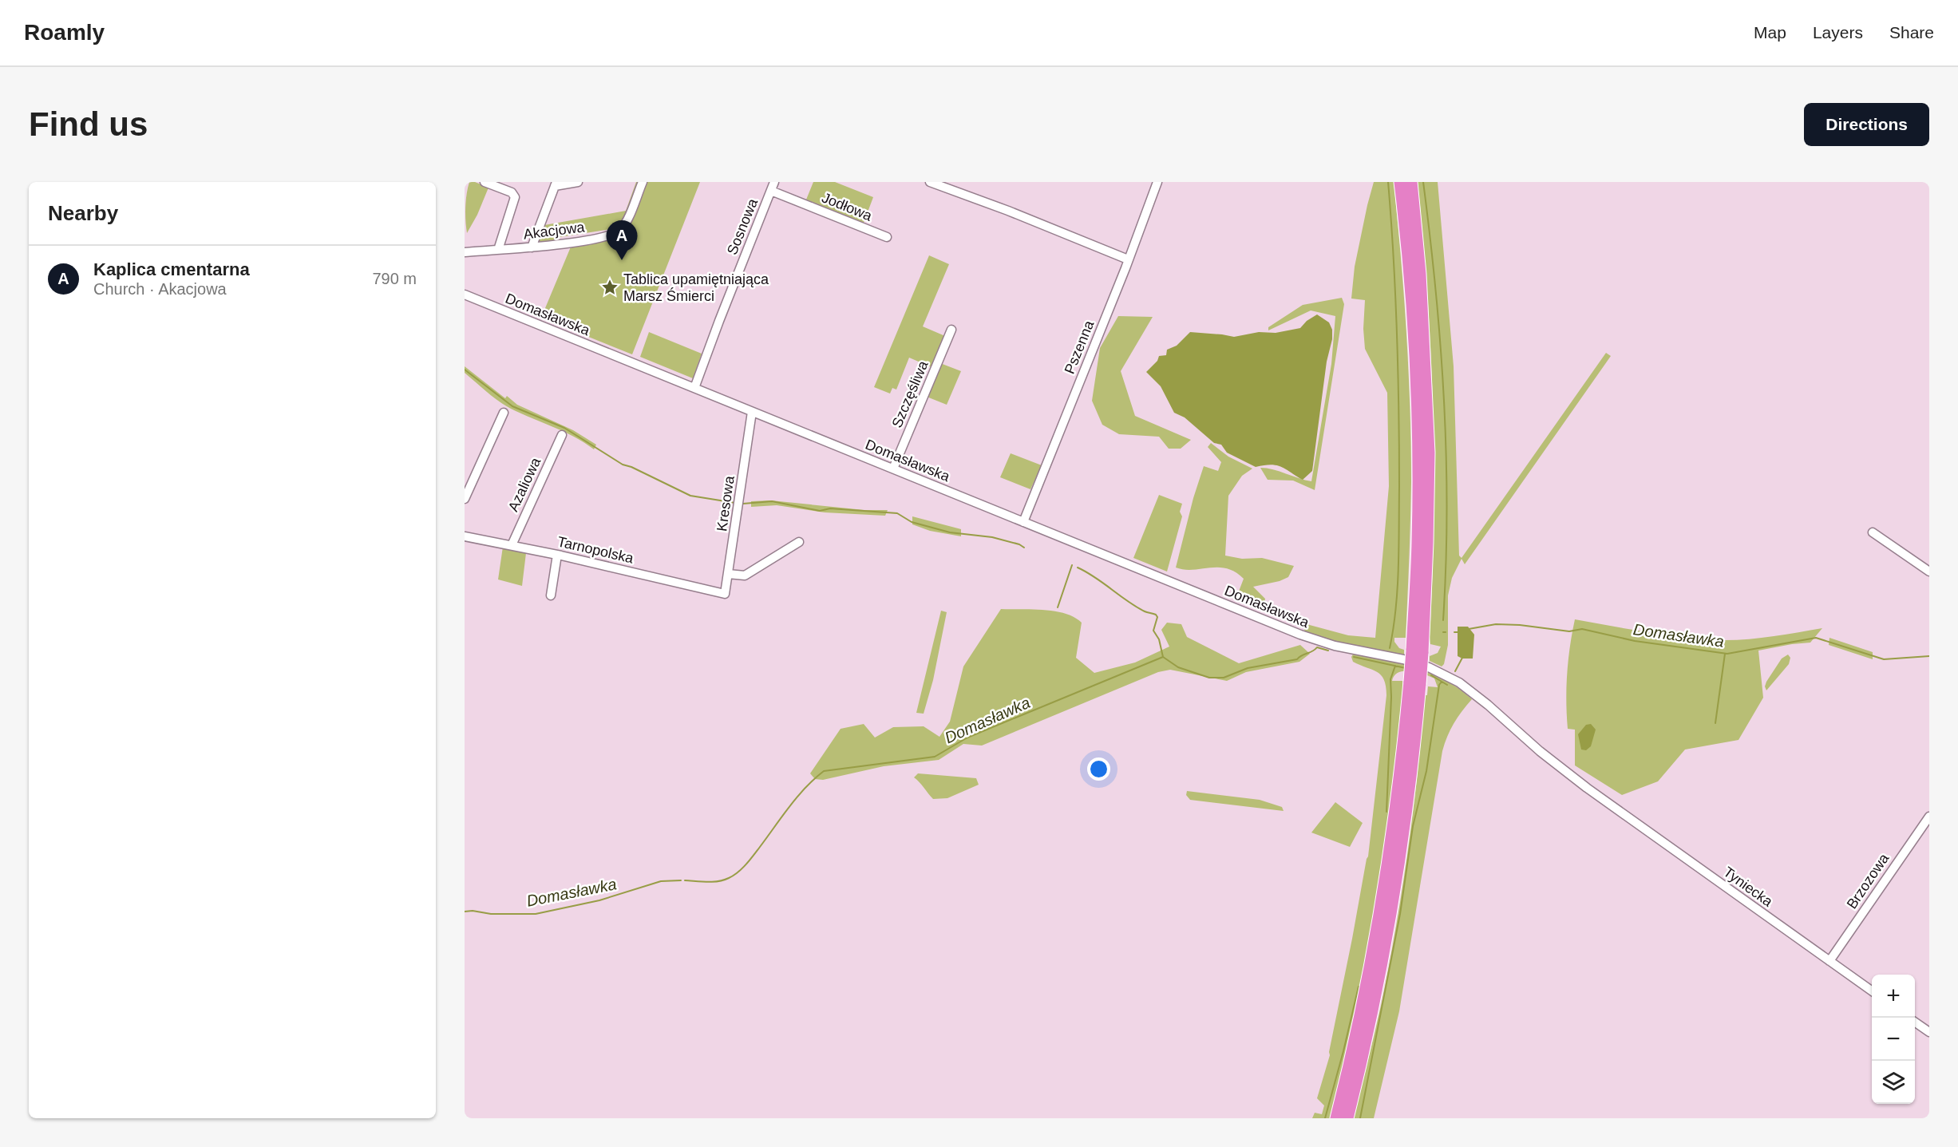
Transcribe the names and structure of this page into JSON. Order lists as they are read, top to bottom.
{
  "streets": {
    "street": [
      "Jodłowa",
      "Sosnowa",
      "Akacjowa",
      "Domasławska",
      "Pszenna",
      "Szczęśliwa",
      "Azaliowa",
      "Kresowa",
      "Tarnopolska",
      "Brzozowa",
      "Tyniecka"
    ]
  },
  "crossings": [
    ["Jodłowa", "Sosnowa"],
    ["Sosnowa", "Domasławska"],
    ["Domasławska", "Pszenna"],
    ["Domasławska", "Szczęśliwa"],
    ["Domasławska", "Kresowa"],
    ["Domasławska", "Tyniecka"],
    ["Azaliowa", "Tarnopolska"],
    ["Kresowa", "Tarnopolska"],
    ["Brzozowa", "Tyniecka"]
  ],
  "water": ["Domasławka"],
  "places": {
    "place": ["Tablica upamiętniająca Marsz Śmierci"]
  },
  "page": {
    "header": "Roamly",
    "nav": ["Map", "Layers", "Share"],
    "buttons": "Directions",
    "title": "Find us",
    "heading": "Nearby",
    "pins": "A",
    "list": [
      {
        "mark": "A",
        "name": "Kaplica cmentarna",
        "note": "Church · Akacjowa",
        "value": "790 m"
      }
    ],
    "map_buttons": ["+", "−"]
  }
}
